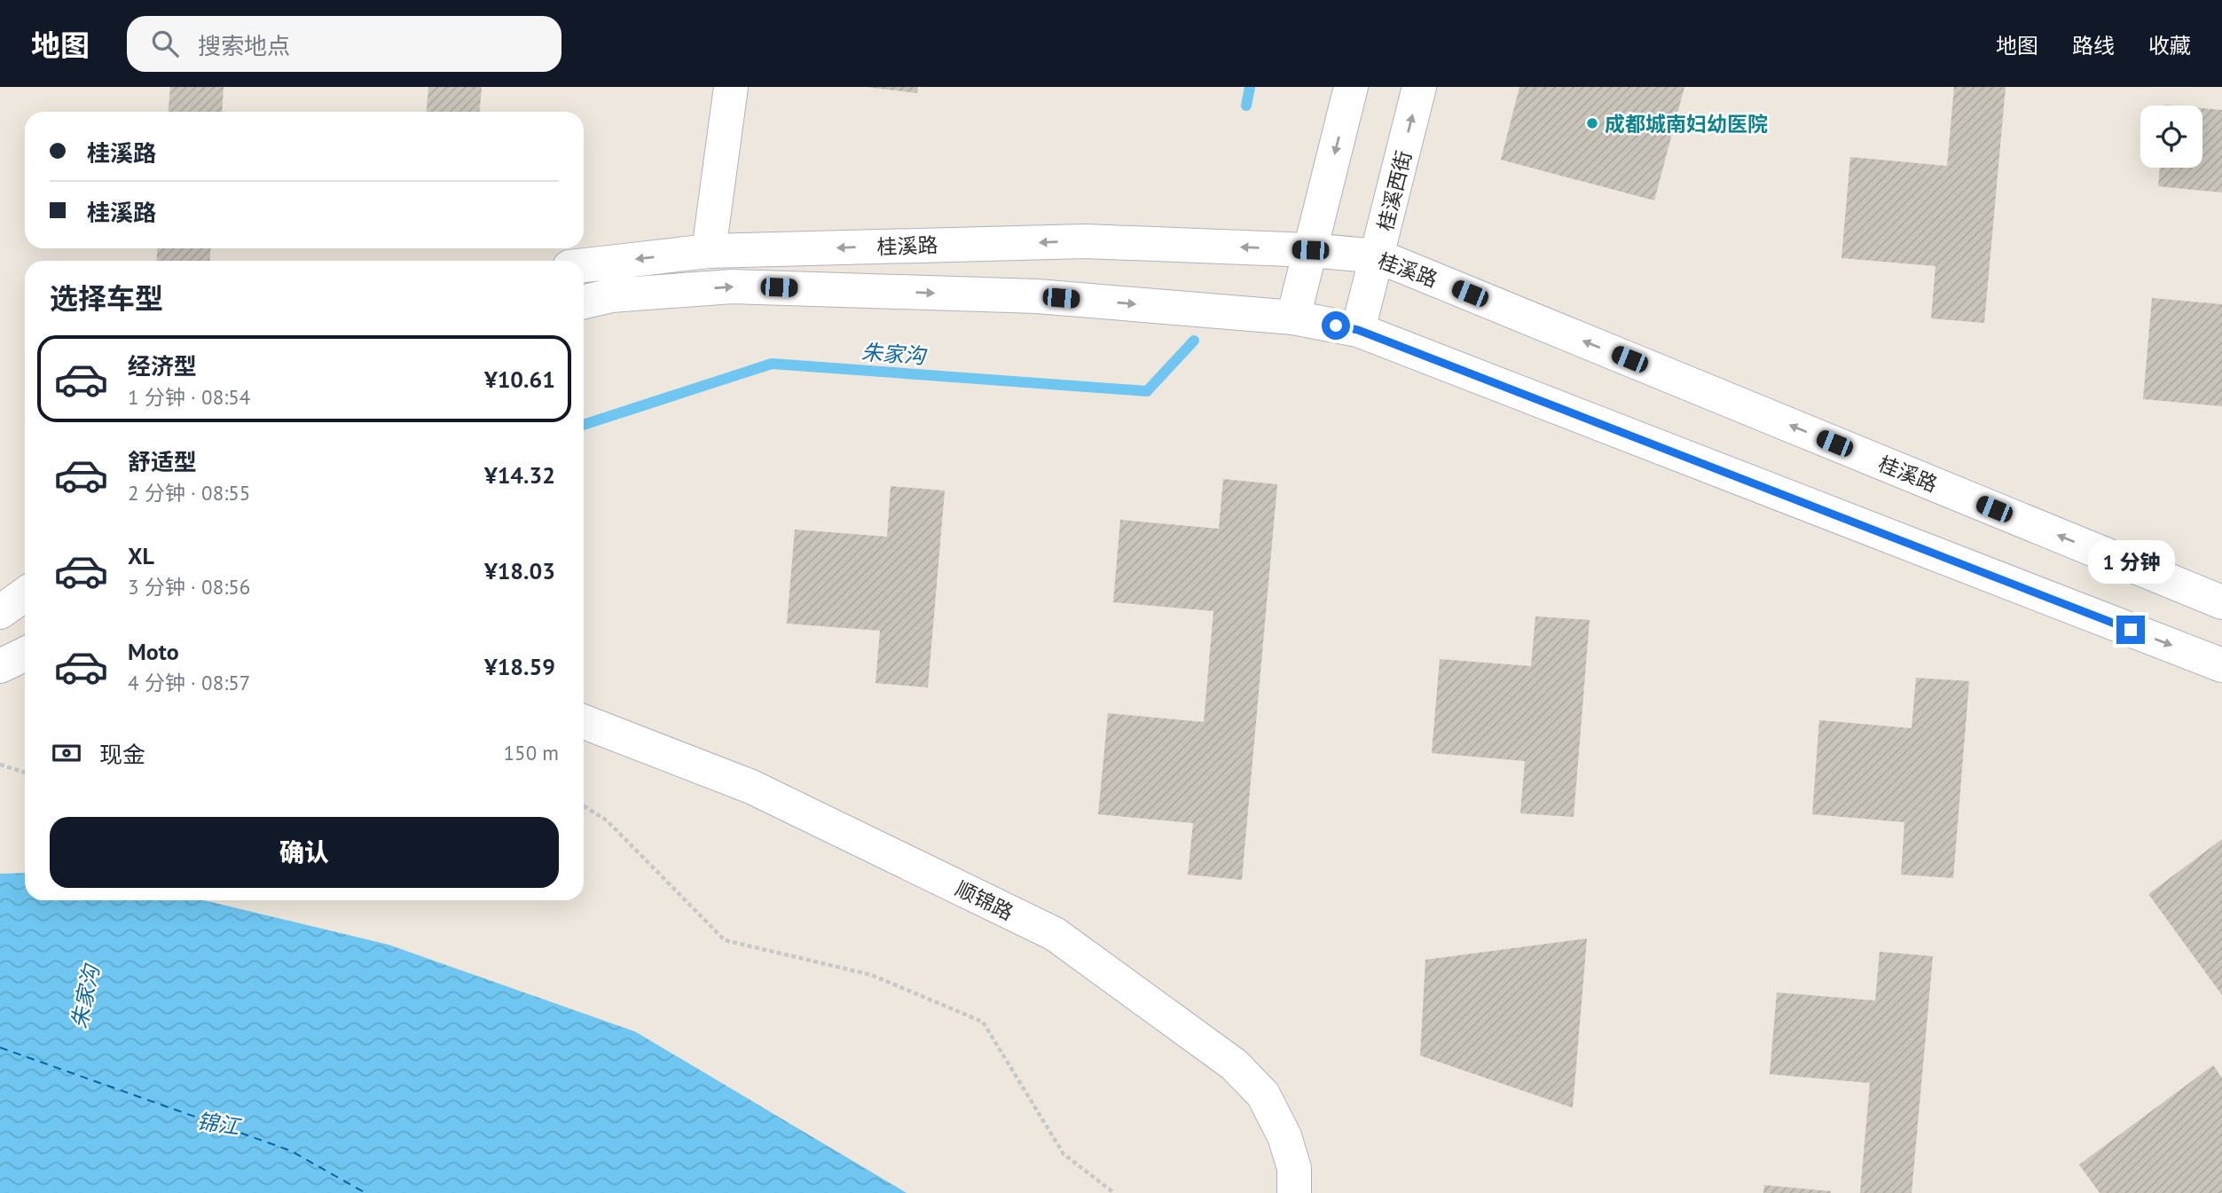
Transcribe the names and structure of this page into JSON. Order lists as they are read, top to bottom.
{
  "streets": {
    "street": ["桂溪西街", "桂溪路", "顺锦路"]
  },
  "crossings": [
    ["桂溪西街", "桂溪路"]
  ],
  "water": ["朱家沟", "锦江"],
  "places": ["成都城南妇幼医院"],
  "page": {
    "header": "地图",
    "search": "搜索地点",
    "nav": ["地图", "路线", "收藏"],
    "banner": ["桂溪路", "桂溪路"],
    "heading": "选择车型",
    "list": [
      {
        "name": "经济型",
        "note": "1 分钟 · 08:54",
        "value": "¥10.61"
      },
      {
        "name": "舒适型",
        "note": "2 分钟 · 08:55",
        "value": "¥14.32"
      },
      {
        "name": "XL",
        "note": "3 分钟 · 08:56",
        "value": "¥18.03"
      },
      {
        "name": "Moto",
        "note": "4 分钟 · 08:57",
        "value": "¥18.59"
      }
    ],
    "bubble": "1 分钟",
    "pay": ["现金", "150 m"],
    "buttons": "确认"
  }
}
